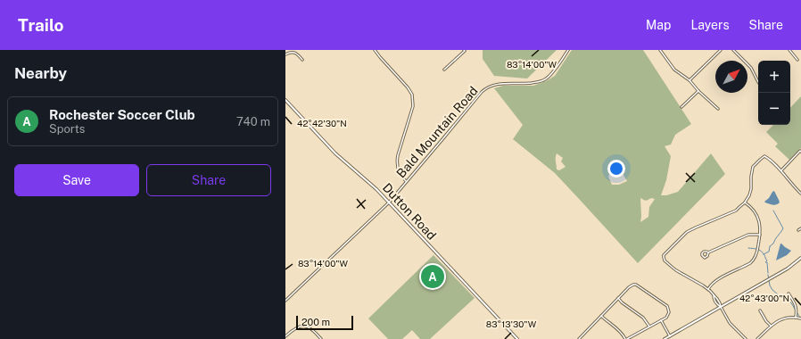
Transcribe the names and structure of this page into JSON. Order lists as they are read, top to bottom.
{
  "streets": {
    "street": ["Bald Mountain Road", "Dutton Road"]
  },
  "crossings": [
    ["Bald Mountain Road", "Dutton Road"]
  ],
  "scale_bar": "200 m",
  "north": "top right",
  "page": {
    "header": "Trailo",
    "nav": ["Map", "Layers", "Share"],
    "heading": "Nearby",
    "map_buttons": ["+", "−"],
    "list": [
      {
        "mark": "A",
        "name": "Rochester Soccer Club",
        "note": "Sports",
        "value": "740 m"
      }
    ],
    "buttons": ["Save", "Share"],
    "pins": "A",
    "scale": "200 m"
  },
  "coordinates": [
    "83°14'00\"W",
    "42°42'30\"N",
    "42°43'00\"N",
    "83°13'30\"W"
  ]
}
